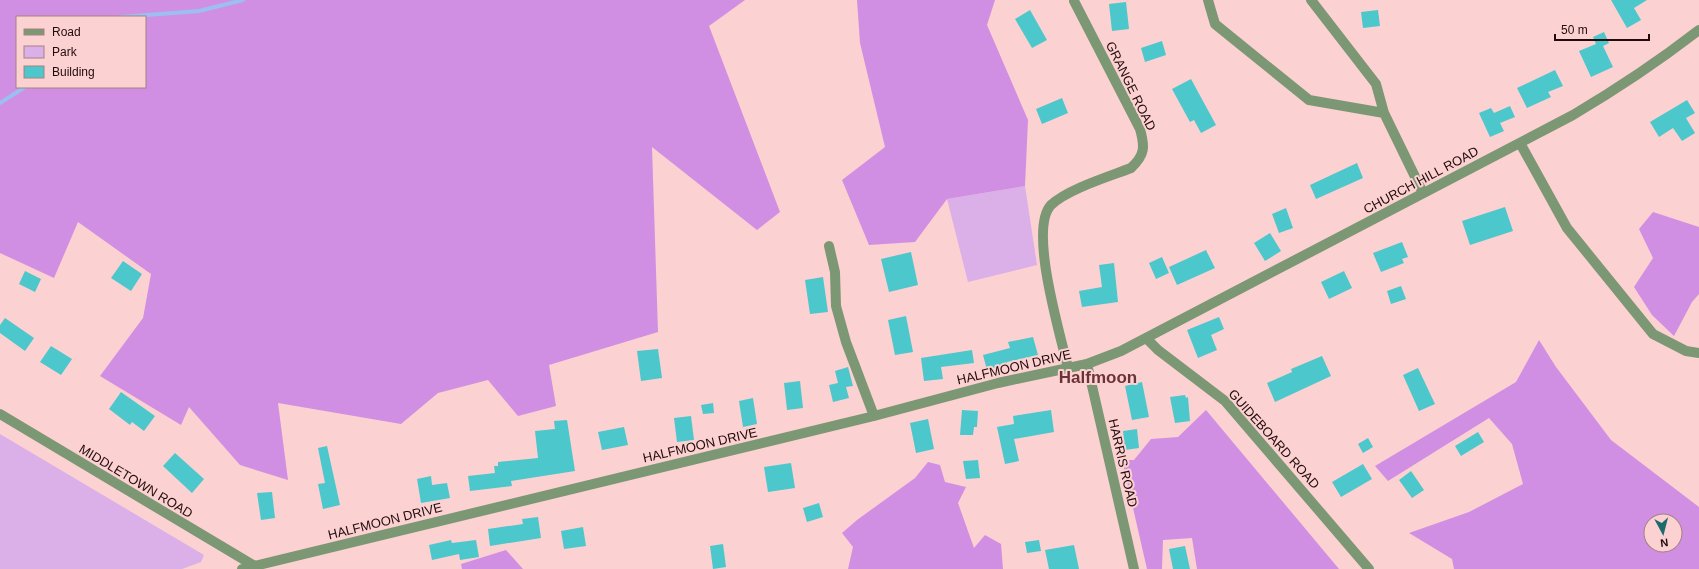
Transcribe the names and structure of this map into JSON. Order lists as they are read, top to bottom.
{
  "streets": {
    "street": [
      "GRANGE ROAD",
      "CHURCH HILL ROAD",
      "HALFMOON DRIVE",
      "GUIDEBOARD ROAD",
      "HARRIS ROAD",
      "MIDDLETOWN ROAD"
    ]
  },
  "crossings": [
    ["GRANGE ROAD", "HALFMOON DRIVE"],
    ["CHURCH HILL ROAD", "HALFMOON DRIVE"],
    ["CHURCH HILL ROAD", "GUIDEBOARD ROAD"],
    ["HALFMOON DRIVE", "GUIDEBOARD ROAD"],
    ["HALFMOON DRIVE", "HARRIS ROAD"],
    ["HALFMOON DRIVE", "MIDDLETOWN ROAD"]
  ],
  "districts": ["Halfmoon"],
  "legend": ["Road", "Park", "Building"],
  "scale_bar": "50 m",
  "north": "bottom"
}
